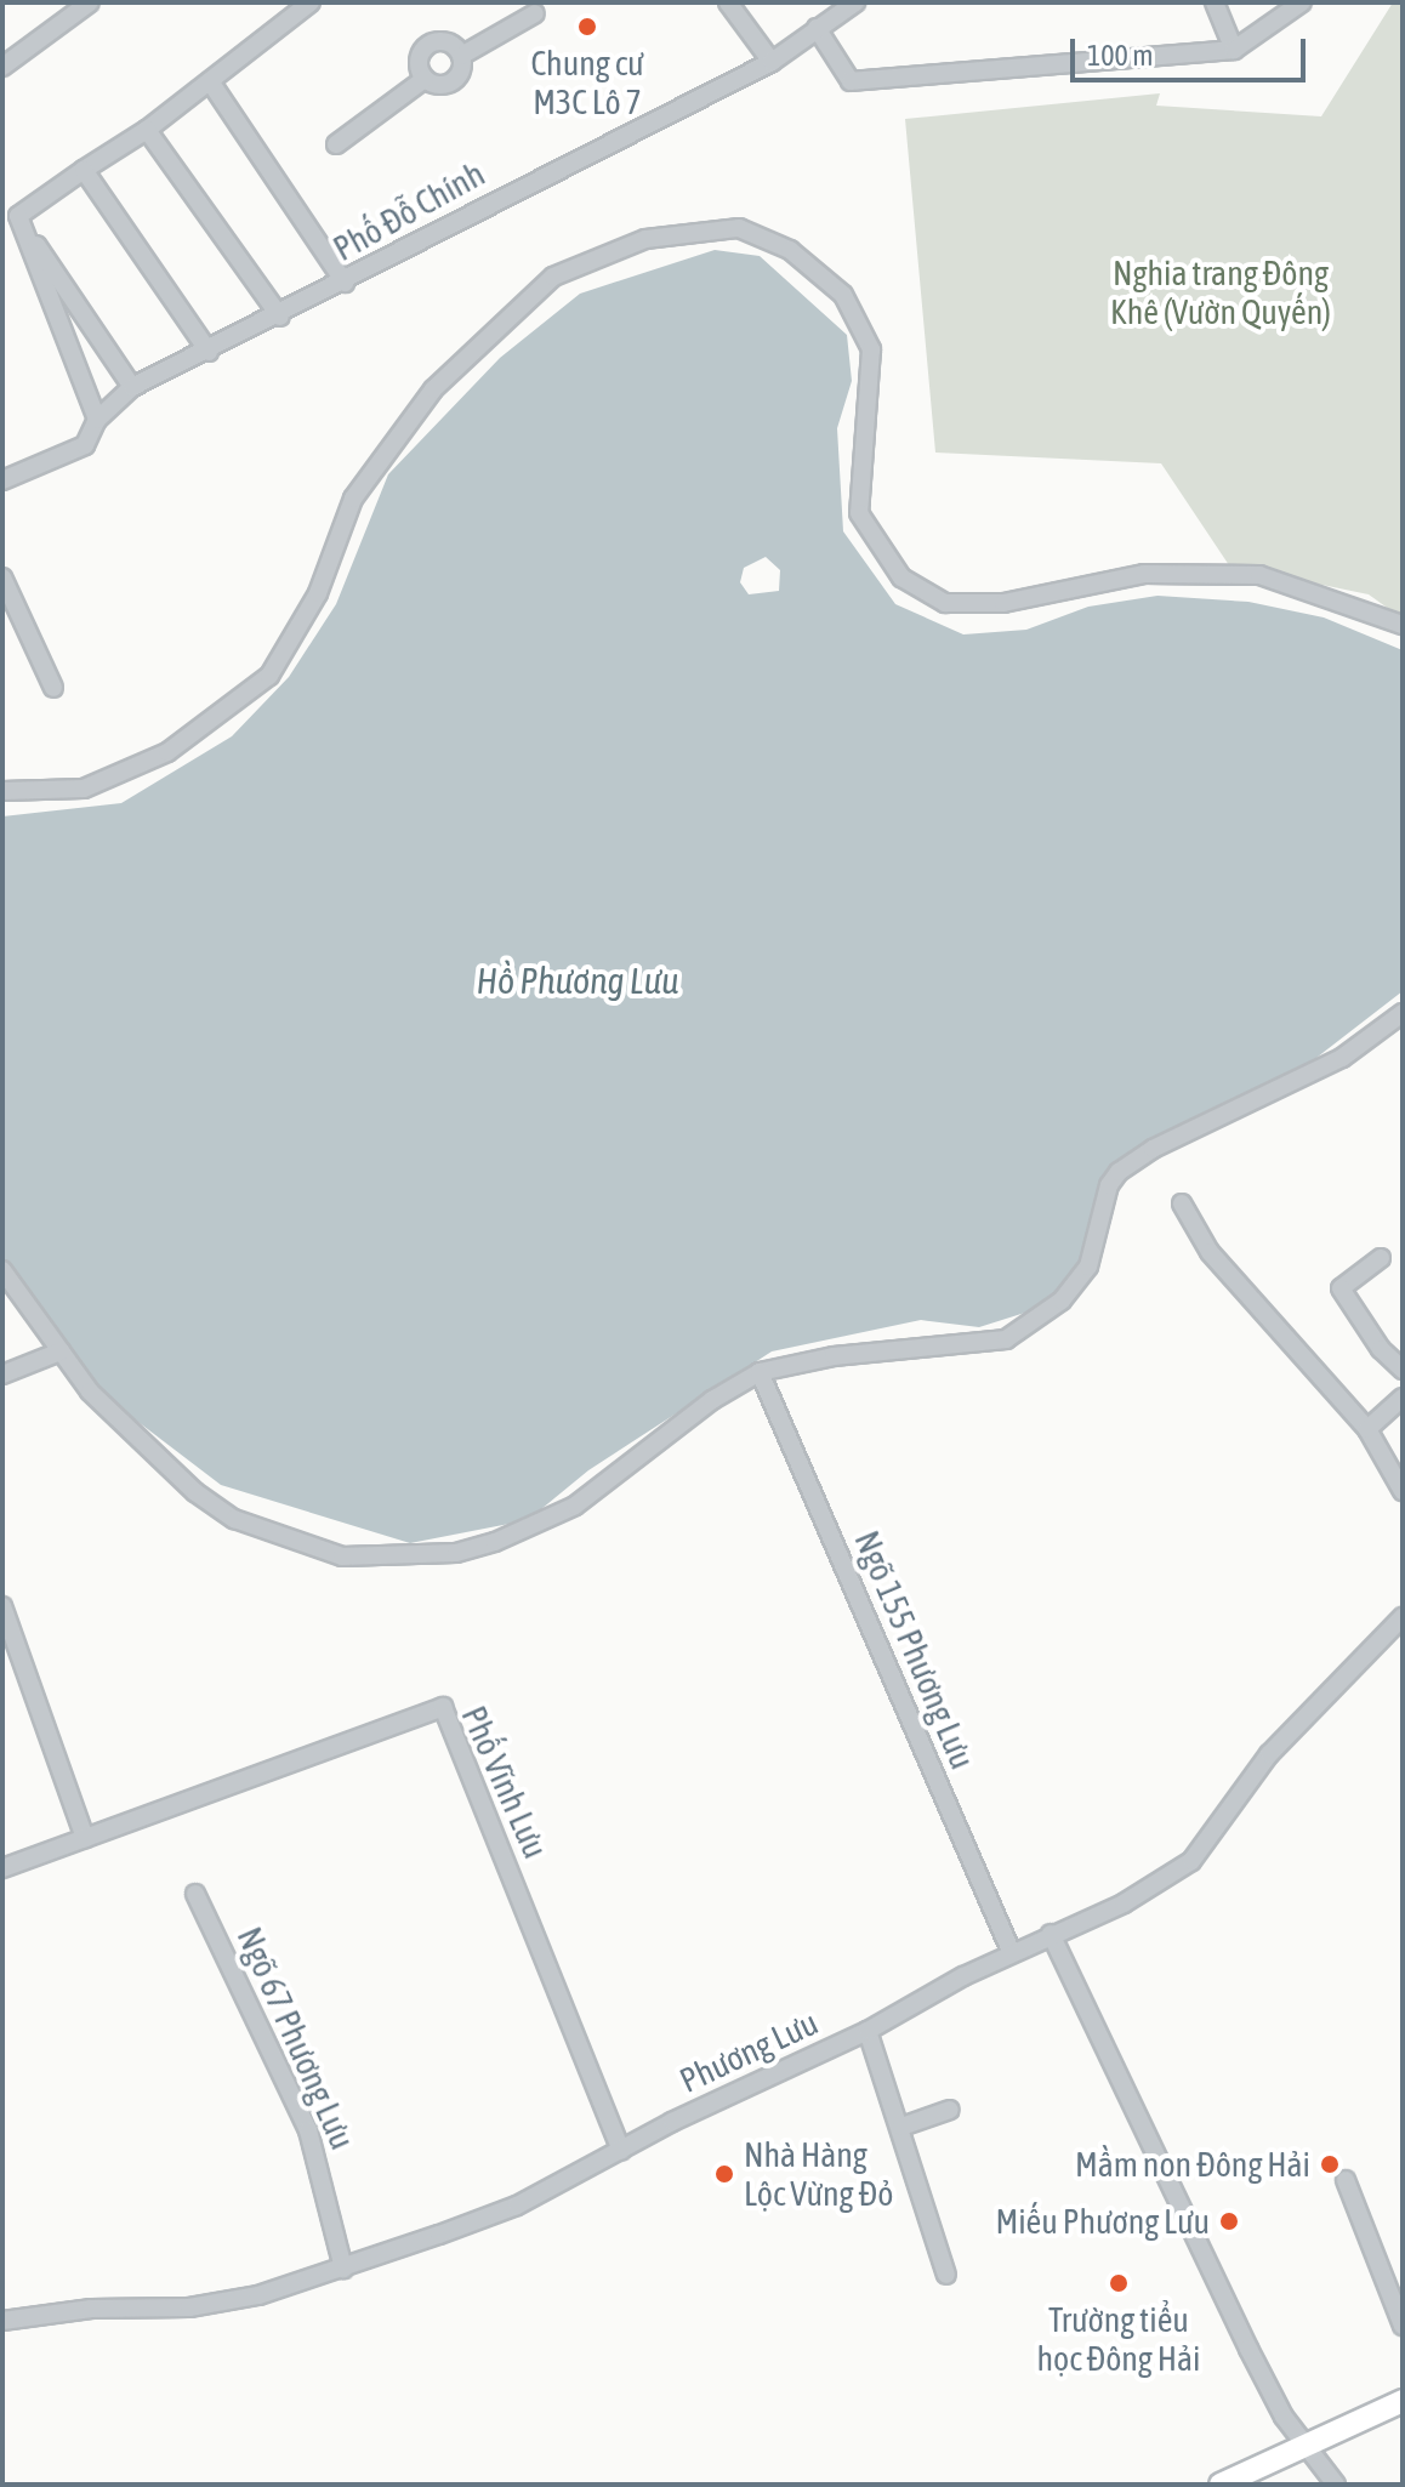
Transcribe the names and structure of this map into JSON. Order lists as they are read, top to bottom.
{
  "streets": {
    "street": [
      "Phố Đỗ Chính",
      "Ngõ 155 Phương Lưu",
      "Phố Vĩnh Lưu",
      "Ngõ 67 Phương Lưu",
      "Phương Lưu"
    ]
  },
  "crossings": [
    ["Ngõ 155 Phương Lưu", "Phương Lưu"],
    ["Phố Vĩnh Lưu", "Phương Lưu"],
    ["Ngõ 67 Phương Lưu", "Phương Lưu"]
  ],
  "water": ["Hồ Phương Lưu"],
  "parks": ["Nghia trang Đông Khê (Vườn Quyến)"],
  "places": [
    "Chung cư M3C Lô 7",
    "Mầm non Đông Hải",
    "Nhà Hàng Lộc Vừng Đỏ",
    "Miếu Phương Lưu",
    "Trường tiểu học Đông Hải"
  ],
  "scale_bar": "100 m"
}
